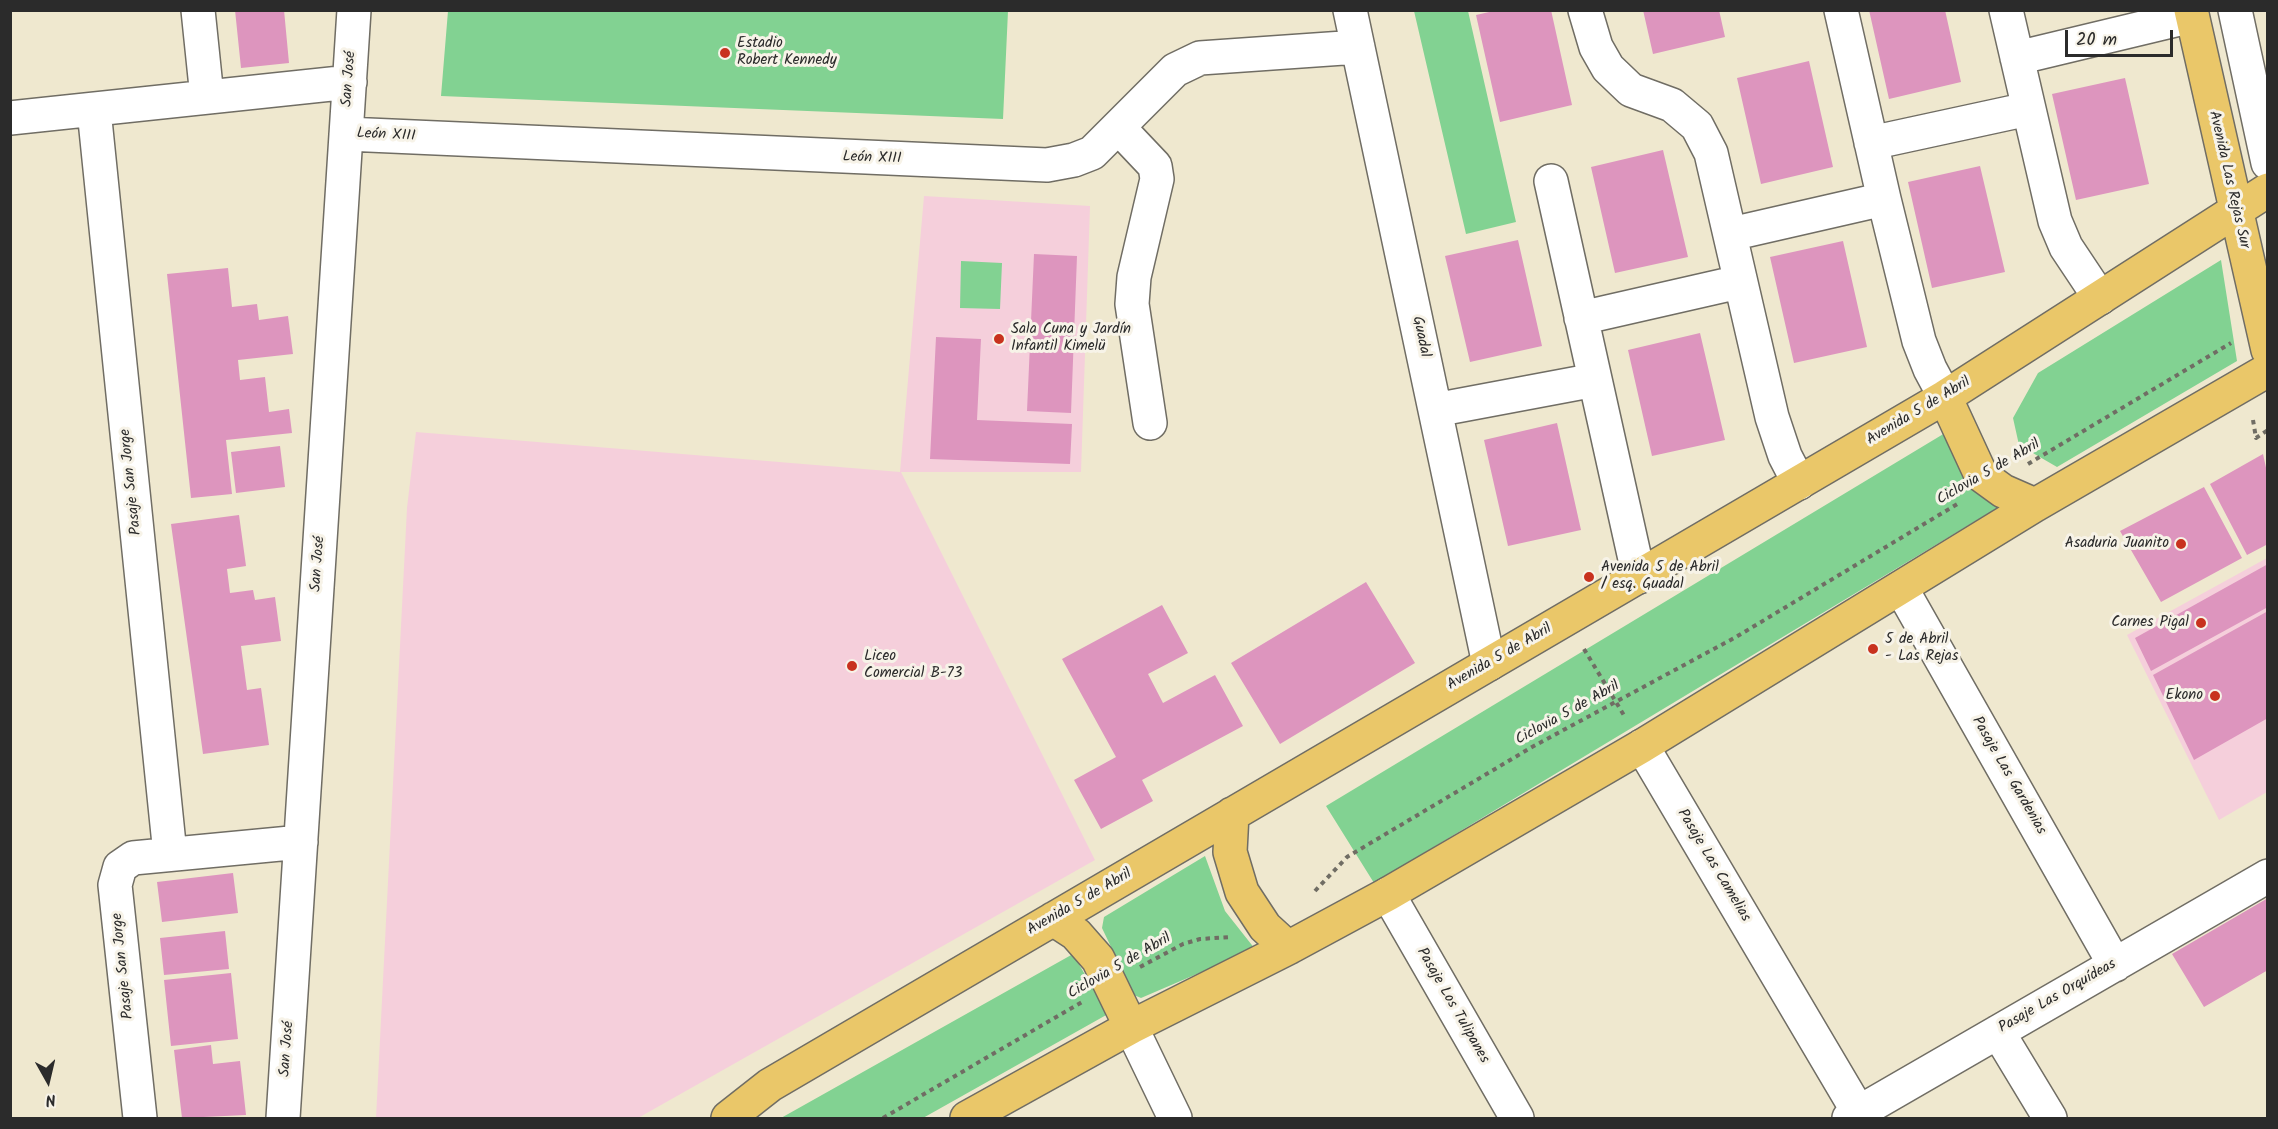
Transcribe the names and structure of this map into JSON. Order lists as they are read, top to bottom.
{
  "streets": {
    "main road": ["Avenida Las Rejas Sur", "Avenida 5 de Abril"],
    "street": [
      "San José",
      "León XIII",
      "Guadal",
      "Pasaje San Jorge",
      "Pasaje Las Gardenias",
      "Pasaje Las Camelias",
      "Pasaje Las Orquídeas",
      "Pasaje Los Tulipanes"
    ],
    "path": ["Ciclovia 5 de Abril"]
  },
  "crossings": [
    ["San José", "León XIII"],
    ["San José", "Pasaje San Jorge"],
    ["León XIII", "Guadal"],
    ["Avenida Las Rejas Sur", "Avenida 5 de Abril"],
    ["Avenida Las Rejas Sur", "Ciclovia 5 de Abril"],
    ["Guadal", "Avenida 5 de Abril"],
    ["Pasaje Las Gardenias", "Pasaje Las Orquídeas"],
    ["Pasaje Las Camelias", "Pasaje Las Orquídeas"]
  ],
  "places": [
    "Estadio Robert Kennedy",
    "Sala Cuna y Jardín Infantil Kimelü",
    "Asaduria Juanito",
    "Avenida 5 de Abril / esq. Guadal",
    "Carnes Pigal",
    "5 de Abril - Las Rejas",
    "Liceo Comercial B-73",
    "Ekono"
  ],
  "scale_bar": "20 m",
  "north": "bottom"
}
